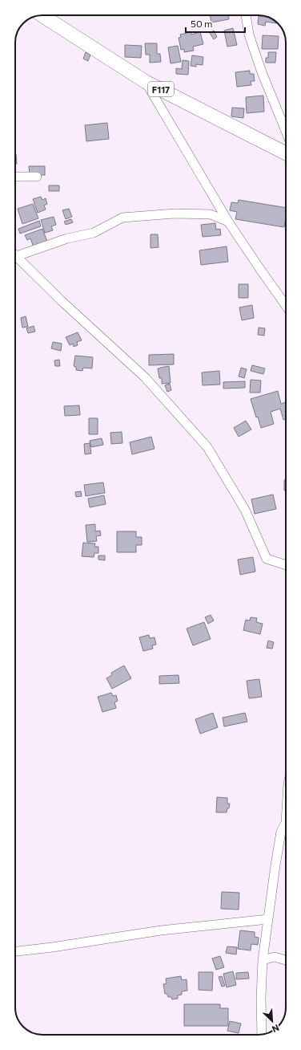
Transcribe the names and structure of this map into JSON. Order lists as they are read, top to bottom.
{
  "streets": {
    "main road": ["F117"]
  },
  "scale_bar": "50 m",
  "north": "bottom right"
}
